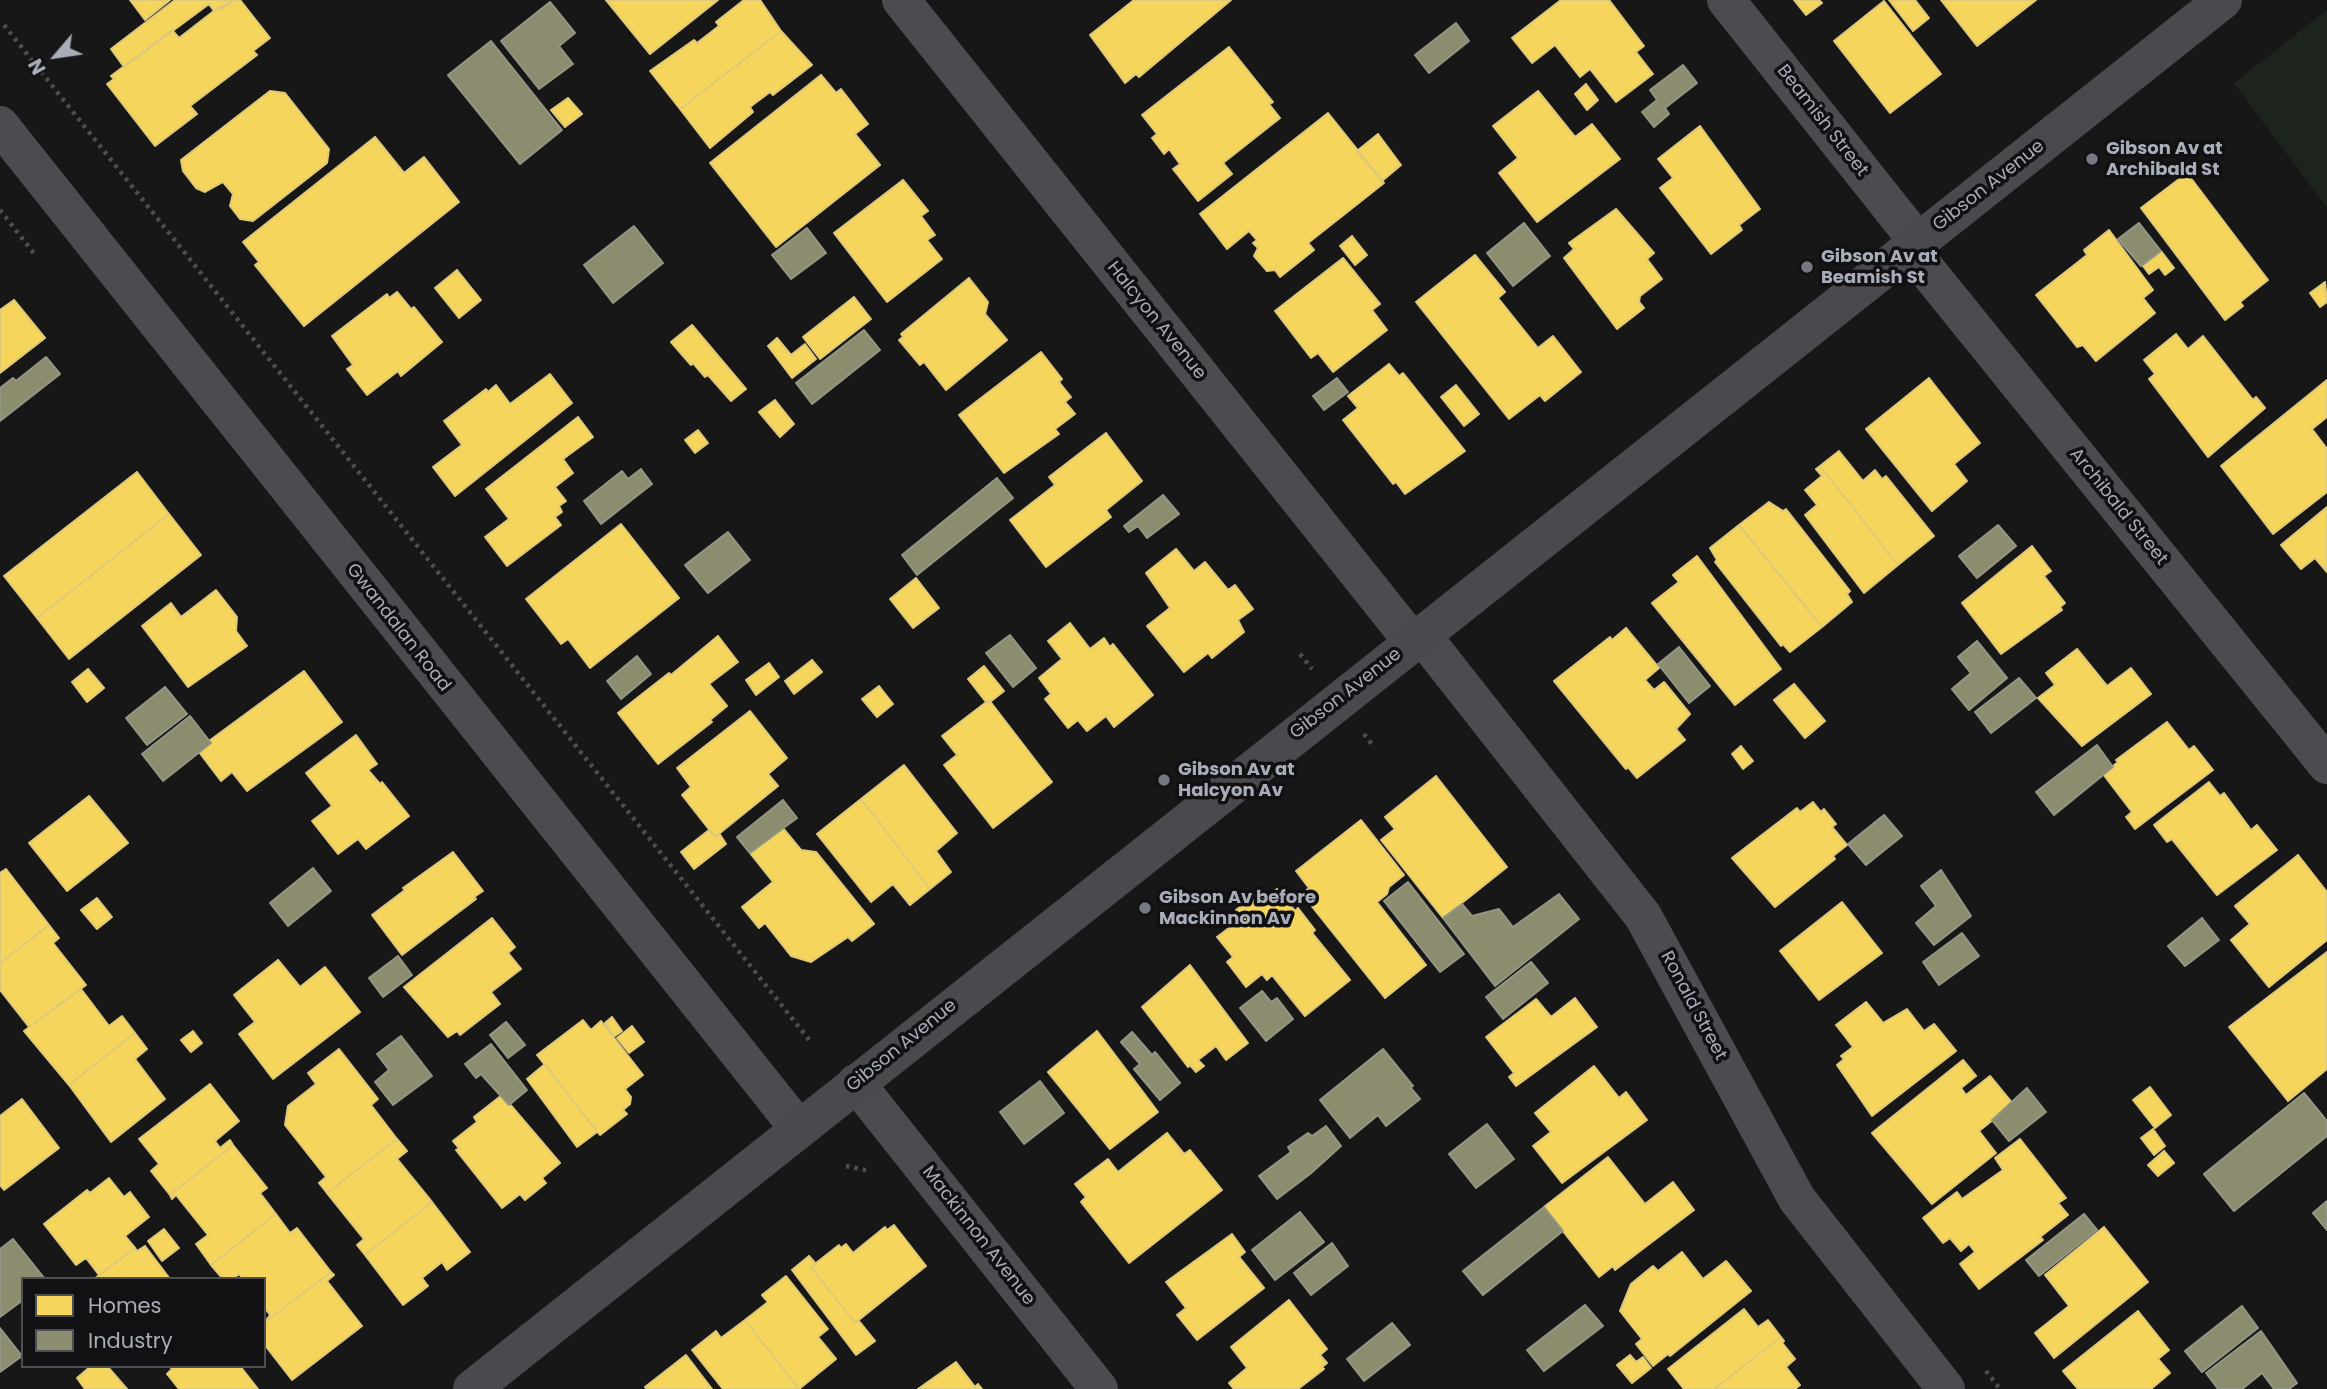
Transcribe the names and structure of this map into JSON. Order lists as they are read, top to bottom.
{
  "streets": {
    "main road": ["Gibson Avenue"],
    "street": [
      "Beamish Street",
      "Halcyon Avenue",
      "Archibald Street",
      "Gwandalan Road",
      "Ronald Street",
      "Mackinnon Avenue"
    ]
  },
  "crossings": [
    ["Beamish Street", "Gibson Avenue"],
    ["Beamish Street", "Archibald Street"],
    ["Gibson Avenue", "Halcyon Avenue"],
    ["Gibson Avenue", "Archibald Street"],
    ["Gibson Avenue", "Gwandalan Road"],
    ["Gibson Avenue", "Ronald Street"],
    ["Gibson Avenue", "Mackinnon Avenue"],
    ["Halcyon Avenue", "Ronald Street"]
  ],
  "places": [
    "Gibson Av at Archibald St",
    "Gibson Av at Beamish St",
    "Gibson Av at Halcyon Av",
    "Gibson Av before Mackinnon Av"
  ],
  "legend": ["Homes", "Industry"],
  "north": "bottom left"
}
